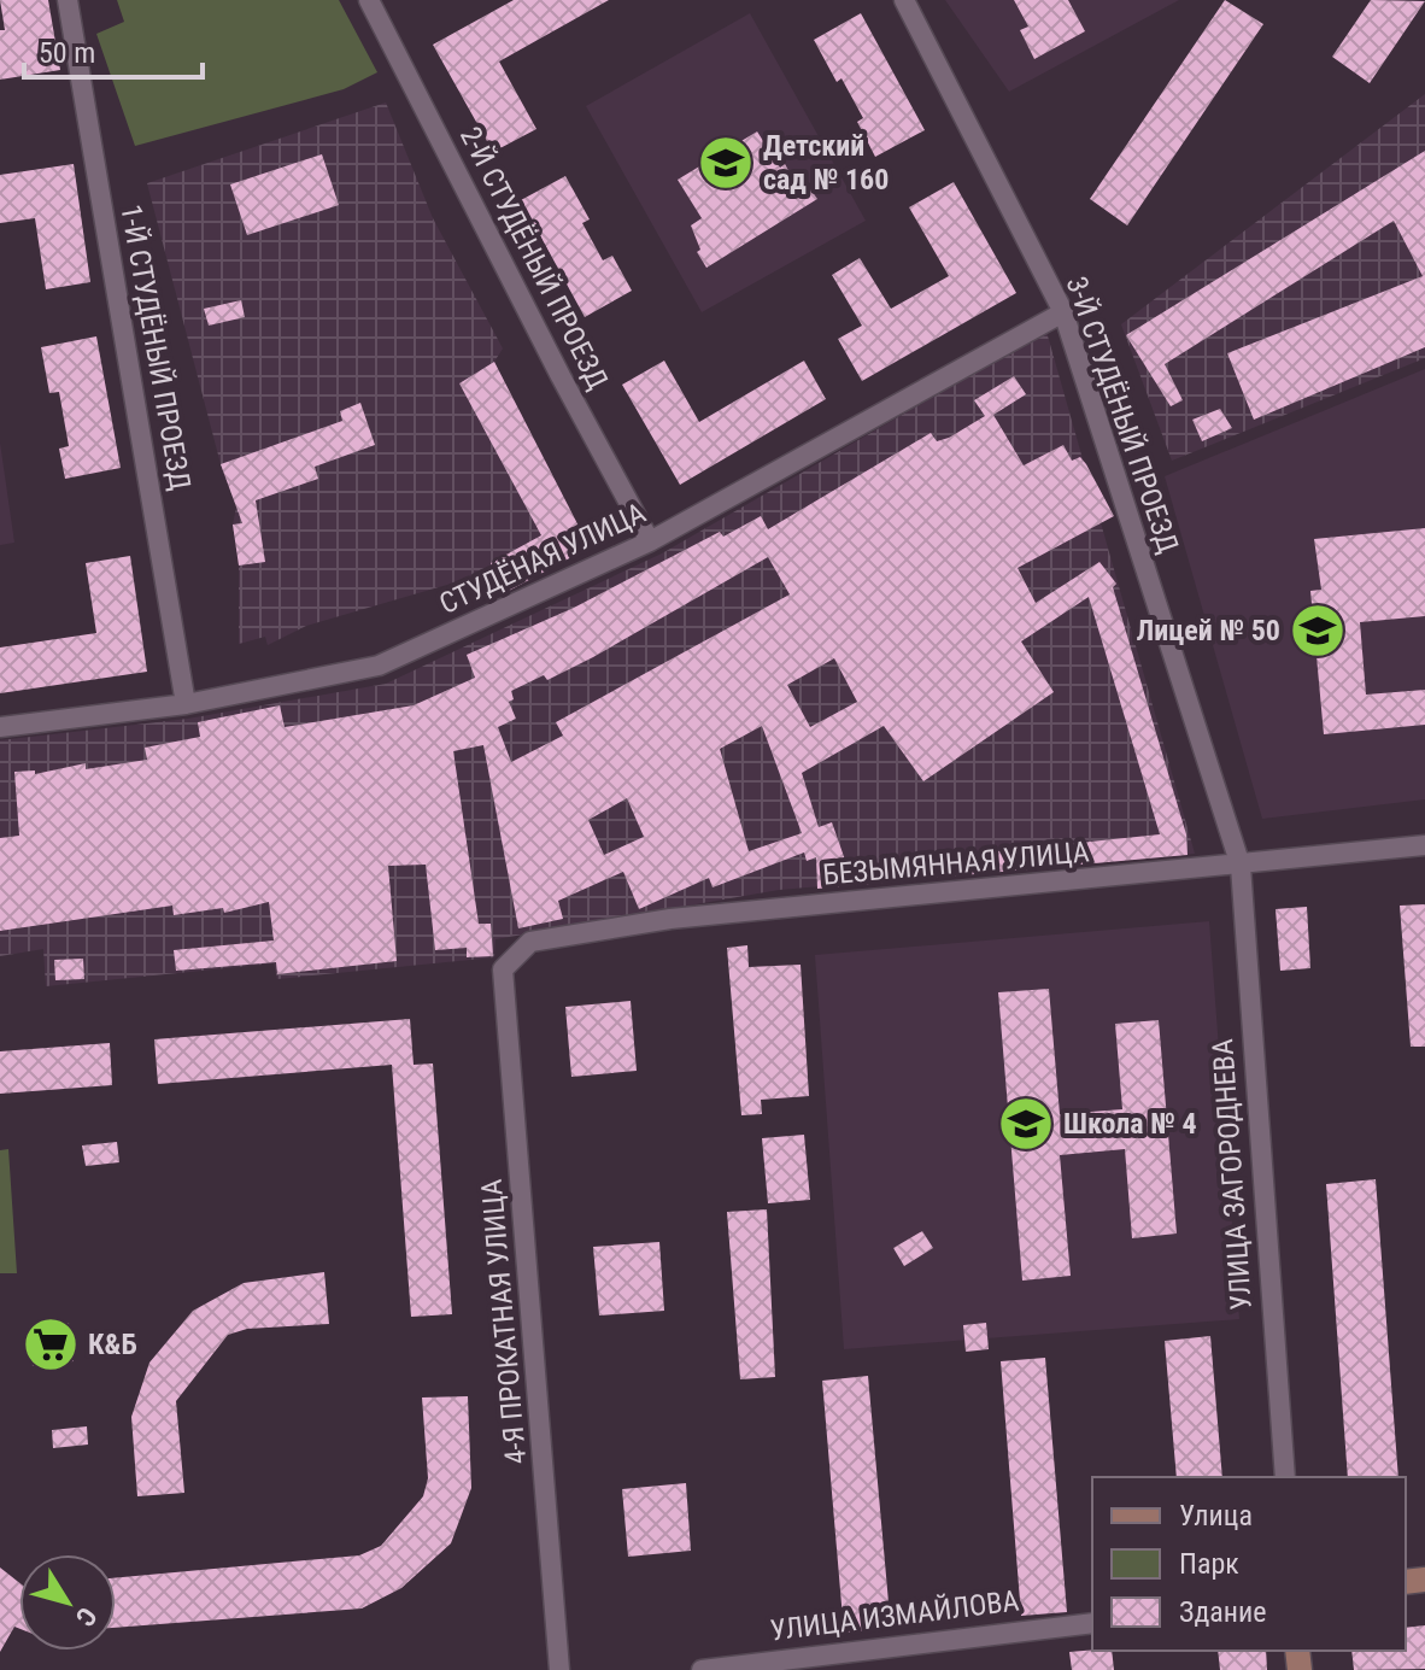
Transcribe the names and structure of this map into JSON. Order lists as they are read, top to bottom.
{
  "streets": {
    "street": [
      "2-Й СТУДЁНЫЙ ПРОЕЗД",
      "1-Й СТУДЁНЫЙ ПРОЕЗД",
      "3-Й СТУДЁНЫЙ ПРОЕЗД",
      "СТУДЁНАЯ УЛИЦА",
      "БЕЗЫМЯННАЯ УЛИЦА",
      "УЛИЦА ЗАГОРОДНЕВА",
      "4-Я ПРОКАТНАЯ УЛИЦА",
      "УЛИЦА ИЗМАЙЛОВА"
    ]
  },
  "crossings": [
    ["2-Й СТУДЁНЫЙ ПРОЕЗД", "СТУДЁНАЯ УЛИЦА"],
    ["1-Й СТУДЁНЫЙ ПРОЕЗД", "СТУДЁНАЯ УЛИЦА"],
    ["3-Й СТУДЁНЫЙ ПРОЕЗД", "СТУДЁНАЯ УЛИЦА"],
    ["3-Й СТУДЁНЫЙ ПРОЕЗД", "БЕЗЫМЯННАЯ УЛИЦА"],
    ["3-Й СТУДЁНЫЙ ПРОЕЗД", "УЛИЦА ЗАГОРОДНЕВА"],
    ["БЕЗЫМЯННАЯ УЛИЦА", "УЛИЦА ЗАГОРОДНЕВА"],
    ["БЕЗЫМЯННАЯ УЛИЦА", "4-Я ПРОКАТНАЯ УЛИЦА"]
  ],
  "places": {
    "school or university": ["Детский сад № 160", "Лицей № 50", "Школа № 4"],
    "supermarket": ["К&Б"]
  },
  "legend": ["Улица", "Парк", "Здание"],
  "scale_bar": "50 m",
  "north": "bottom right"
}
